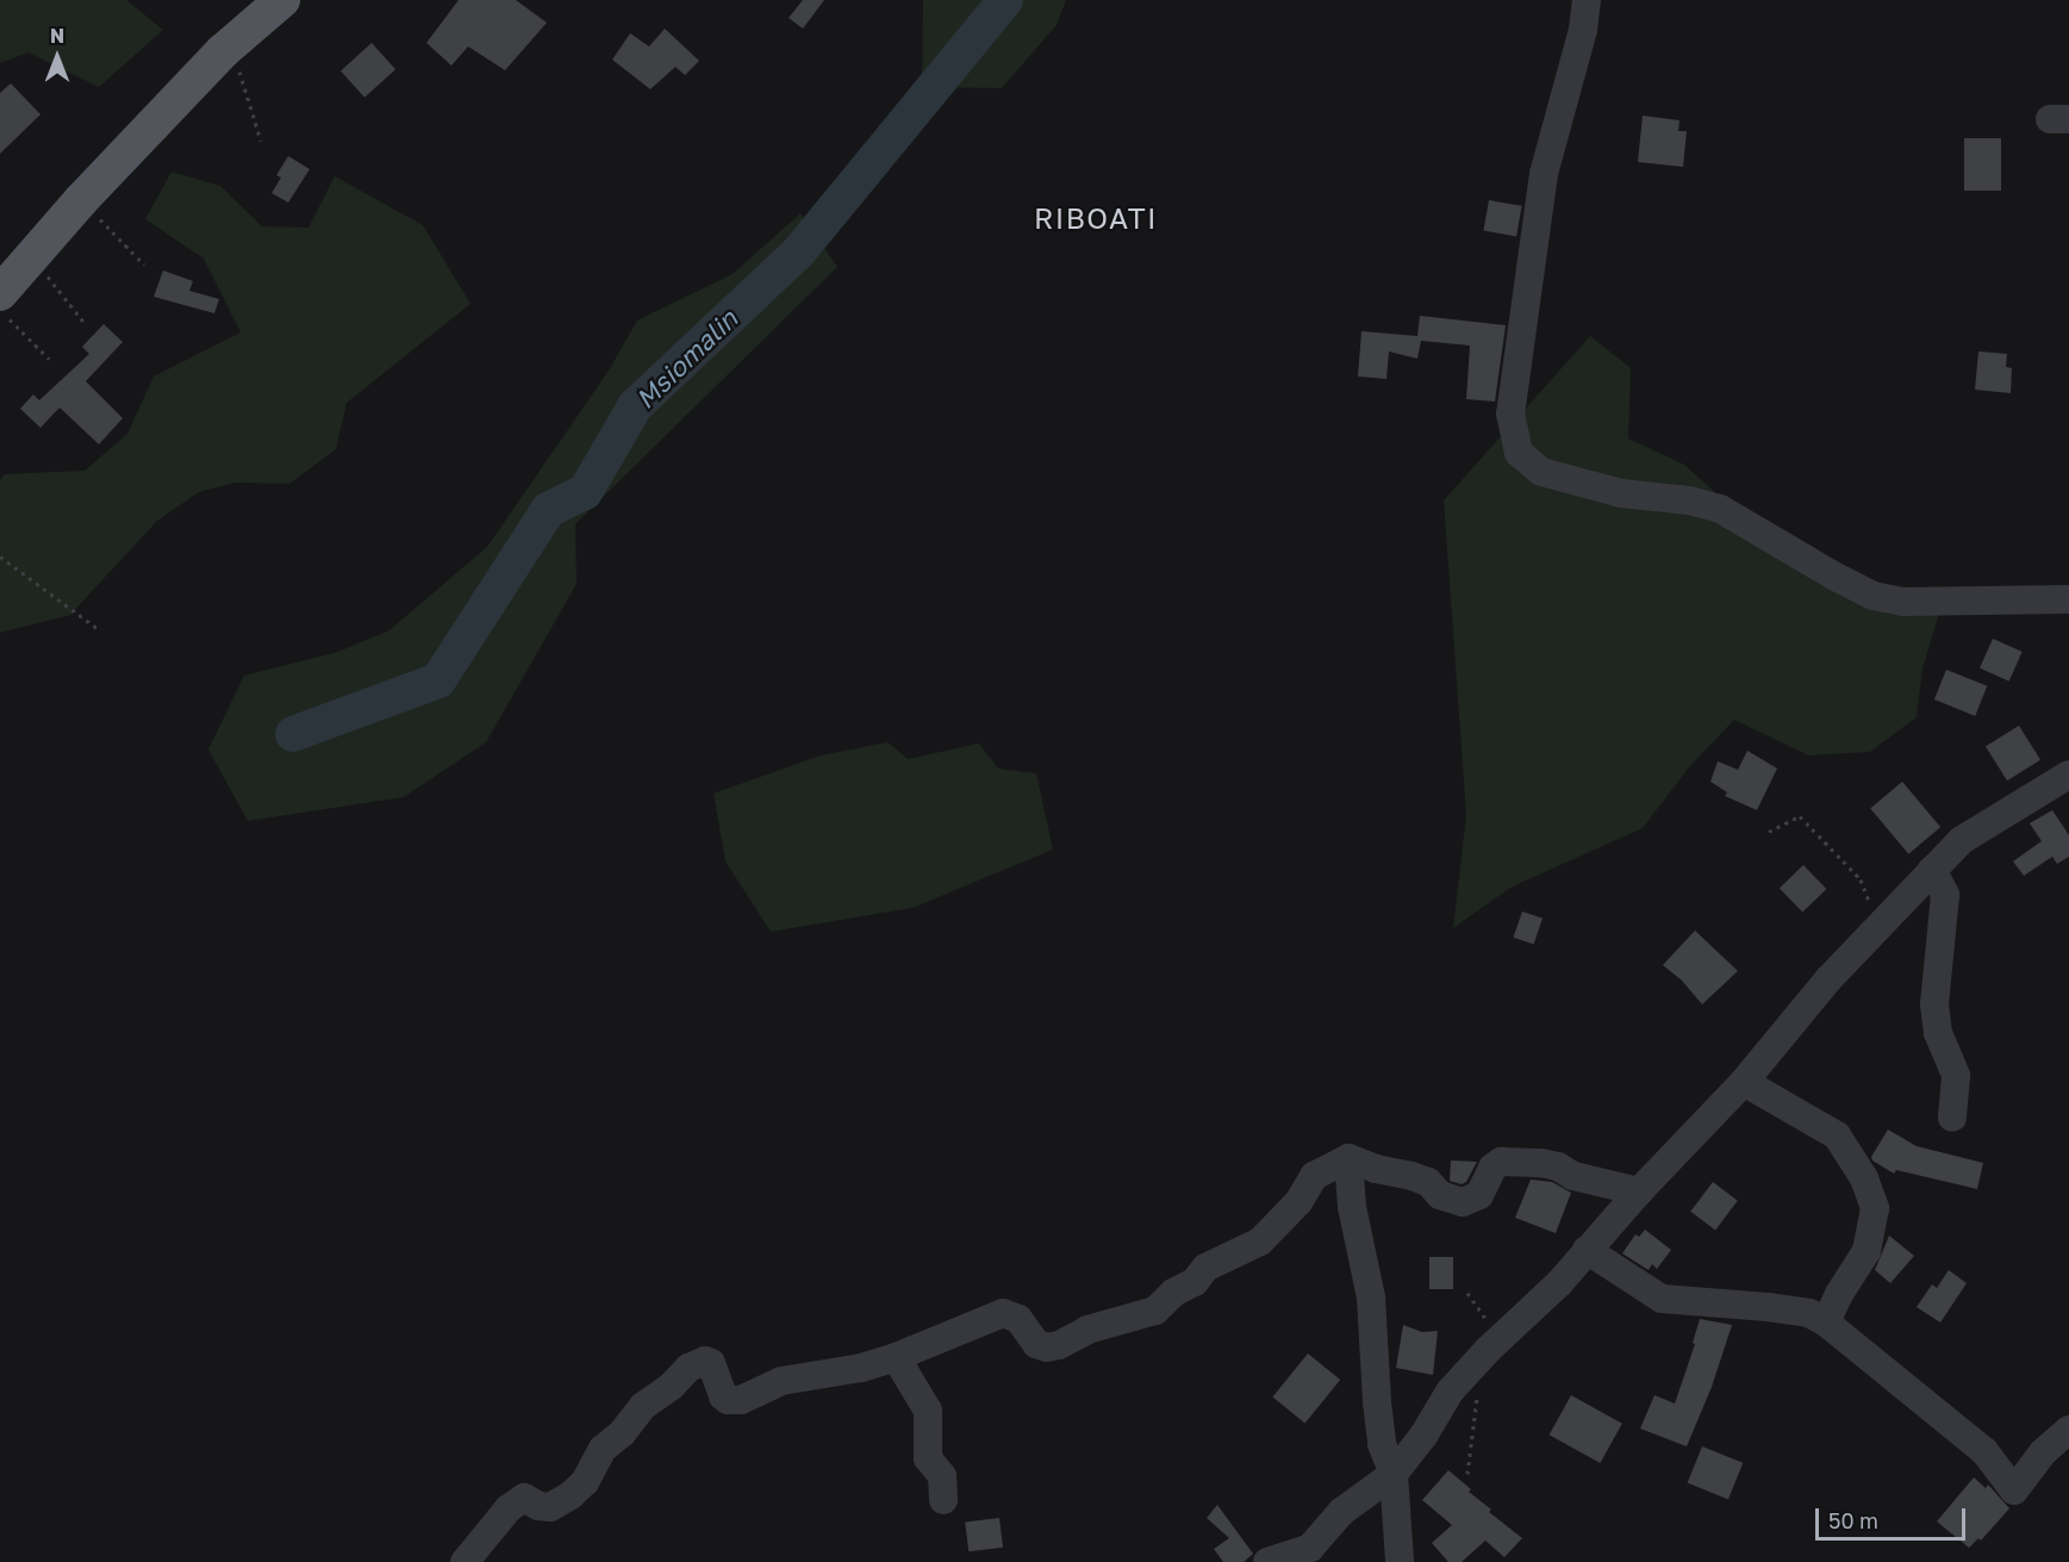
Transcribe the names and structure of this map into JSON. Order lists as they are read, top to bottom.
{
  "districts": ["RIBOATI"],
  "water": ["Msiomalin"],
  "scale_bar": "50 m",
  "north": "top"
}
